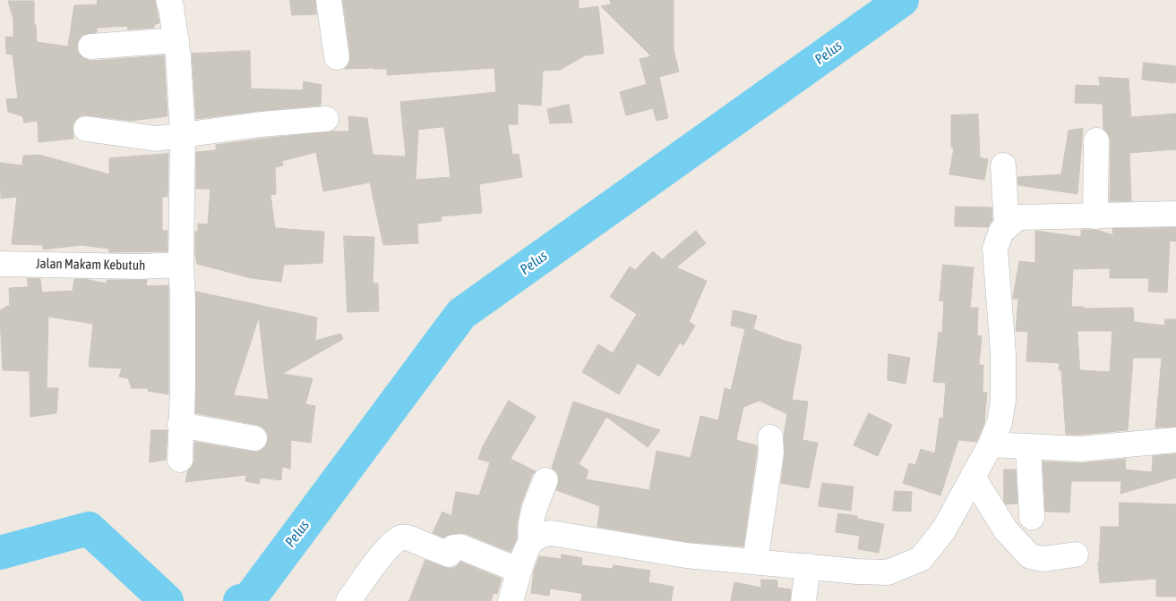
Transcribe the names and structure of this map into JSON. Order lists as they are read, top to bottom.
{
  "streets": {
    "street": ["Jalan Makam Kebutuh"]
  },
  "water": ["Pelus"]
}
